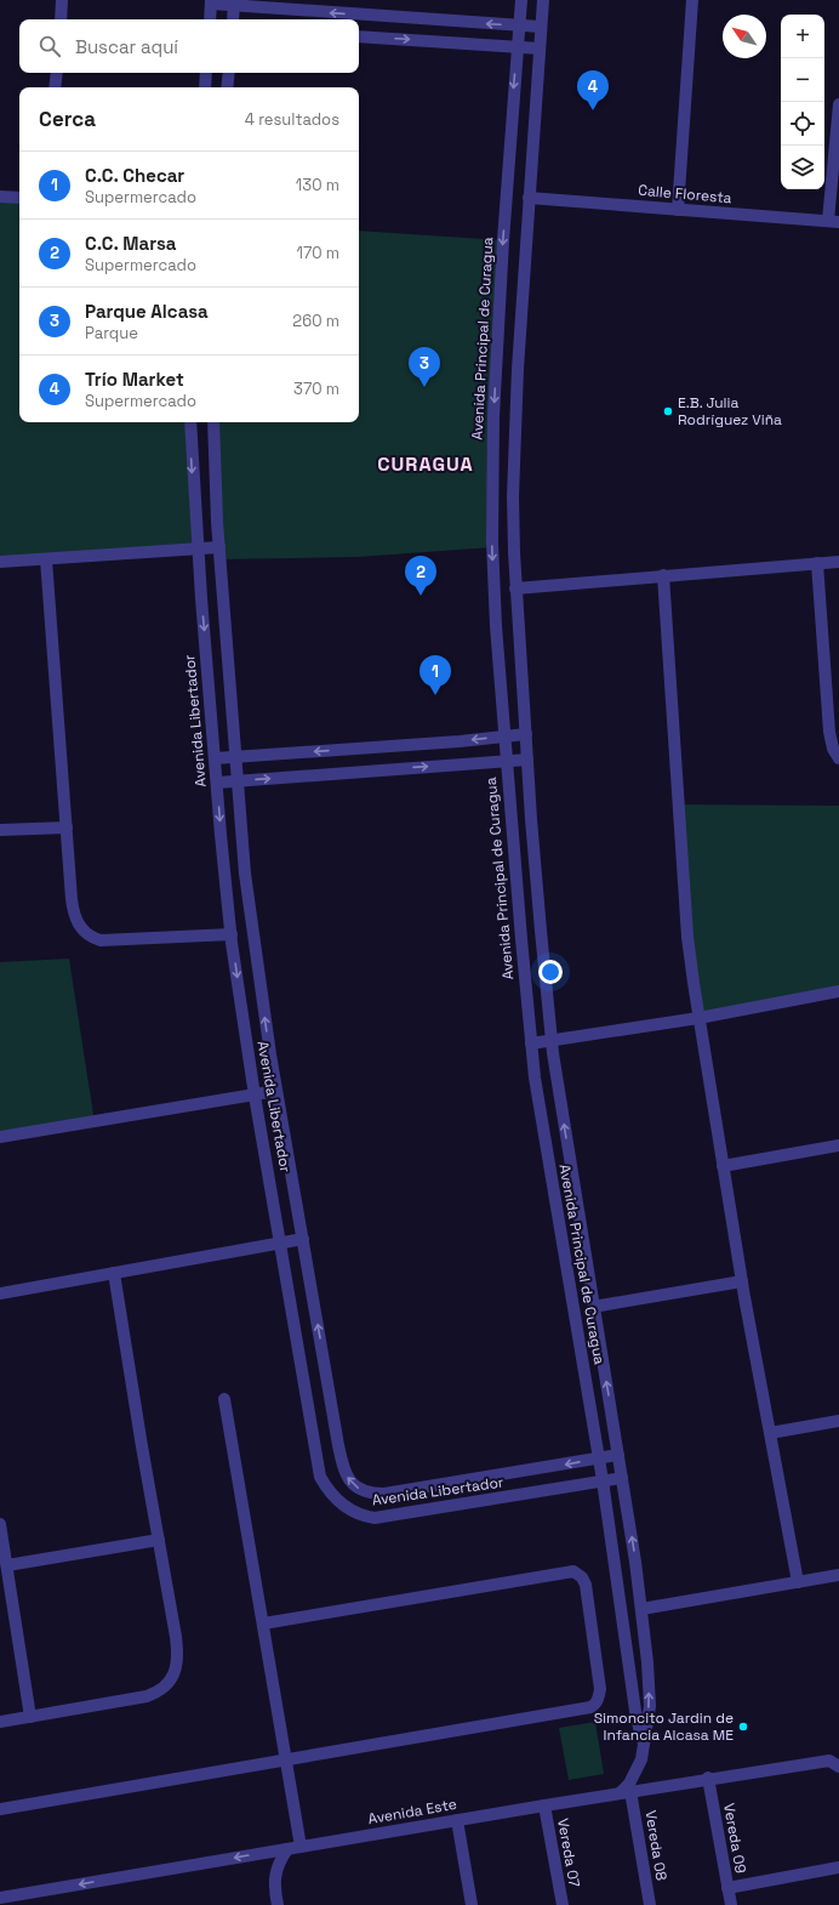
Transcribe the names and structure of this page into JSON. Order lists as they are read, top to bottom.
{
  "streets": {
    "street": [
      "Calle Floresta",
      "Avenida Principal de Curagua",
      "Avenida Libertador",
      "Avenida Este",
      "Vereda 09",
      "Vereda 08",
      "Vereda 07"
    ]
  },
  "crossings": [
    ["Calle Floresta", "Avenida Principal de Curagua"],
    ["Avenida Principal de Curagua", "Avenida Libertador"],
    ["Avenida Principal de Curagua", "Avenida Este"],
    ["Avenida Principal de Curagua", "Vereda 08"],
    ["Avenida Este", "Vereda 09"],
    ["Avenida Este", "Vereda 08"],
    ["Avenida Este", "Vereda 07"]
  ],
  "districts": ["CURAGUA"],
  "places": ["E.B. Julia Rodríguez Viña", "Simoncito Jardin de Infancia Alcasa ME"],
  "north": "top left",
  "page": {
    "map_buttons": ["+", "−"],
    "search": "Buscar aquí",
    "pins": [
      "4",
      "3",
      "2",
      "1"
    ],
    "heading": ["Cerca", "4 resultados"],
    "list": [
      {
        "mark": "1",
        "name": "C.C. Checar",
        "note": "Supermercado",
        "value": "130 m"
      },
      {
        "mark": "2",
        "name": "C.C. Marsa",
        "note": "Supermercado",
        "value": "170 m"
      },
      {
        "mark": "3",
        "name": "Parque Alcasa",
        "note": "Parque",
        "value": "260 m"
      },
      {
        "mark": "4",
        "name": "Trío Market",
        "note": "Supermercado",
        "value": "370 m"
      }
    ]
  }
}
